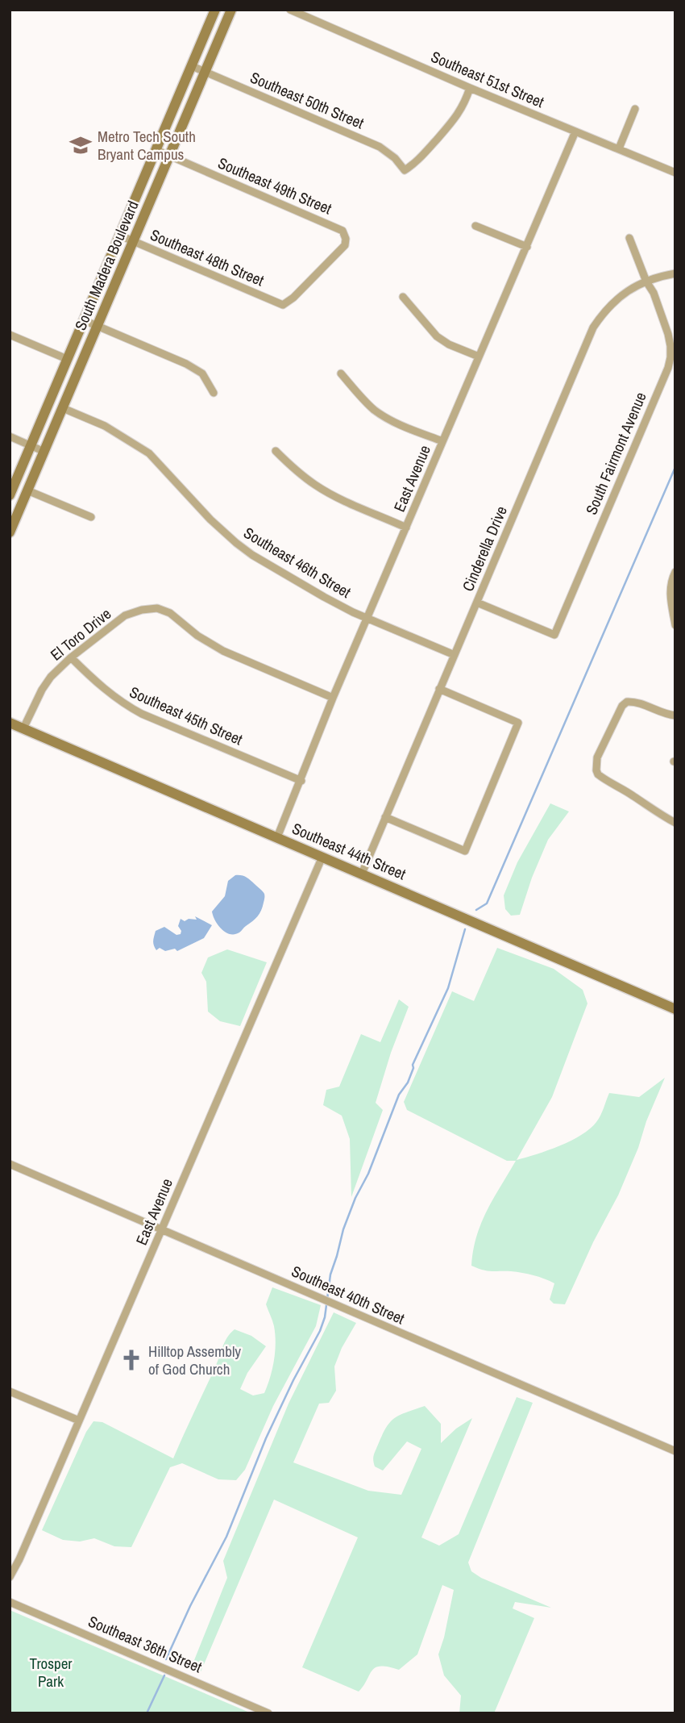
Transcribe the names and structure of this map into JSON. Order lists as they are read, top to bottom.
{
  "streets": {
    "street": [
      "Southeast 51st Street",
      "Southeast 50th Street",
      "Southeast 49th Street",
      "Southeast 48th Street",
      "South Madera Boulevard",
      "South Fairmont Avenue",
      "East Avenue",
      "Cinderella Drive",
      "Southeast 46th Street",
      "El Toro Drive",
      "Southeast 45th Street",
      "Southeast 44th Street",
      "Southeast 40th Street",
      "Southeast 36th Street"
    ]
  },
  "crossings": [
    ["Southeast 51st Street", "Southeast 50th Street"],
    ["Southeast 51st Street", "East Avenue"],
    ["Southeast 50th Street", "South Madera Boulevard"],
    ["Southeast 49th Street", "Southeast 48th Street"],
    ["Southeast 49th Street", "South Madera Boulevard"],
    ["Southeast 48th Street", "South Madera Boulevard"],
    ["South Madera Boulevard", "Southeast 46th Street"],
    ["South Fairmont Avenue", "Cinderella Drive"],
    ["East Avenue", "Southeast 46th Street"],
    ["East Avenue", "El Toro Drive"],
    ["East Avenue", "Southeast 45th Street"],
    ["East Avenue", "Southeast 44th Street"],
    ["East Avenue", "Southeast 40th Street"],
    ["Cinderella Drive", "Southeast 46th Street"],
    ["Cinderella Drive", "Southeast 44th Street"],
    ["El Toro Drive", "Southeast 45th Street"],
    ["El Toro Drive", "Southeast 44th Street"]
  ],
  "parks": ["Trosper Park"],
  "places": {
    "school or university": ["Metro Tech South Bryant Campus"],
    "church": ["Hilltop Assembly of God Church"]
  }
}
